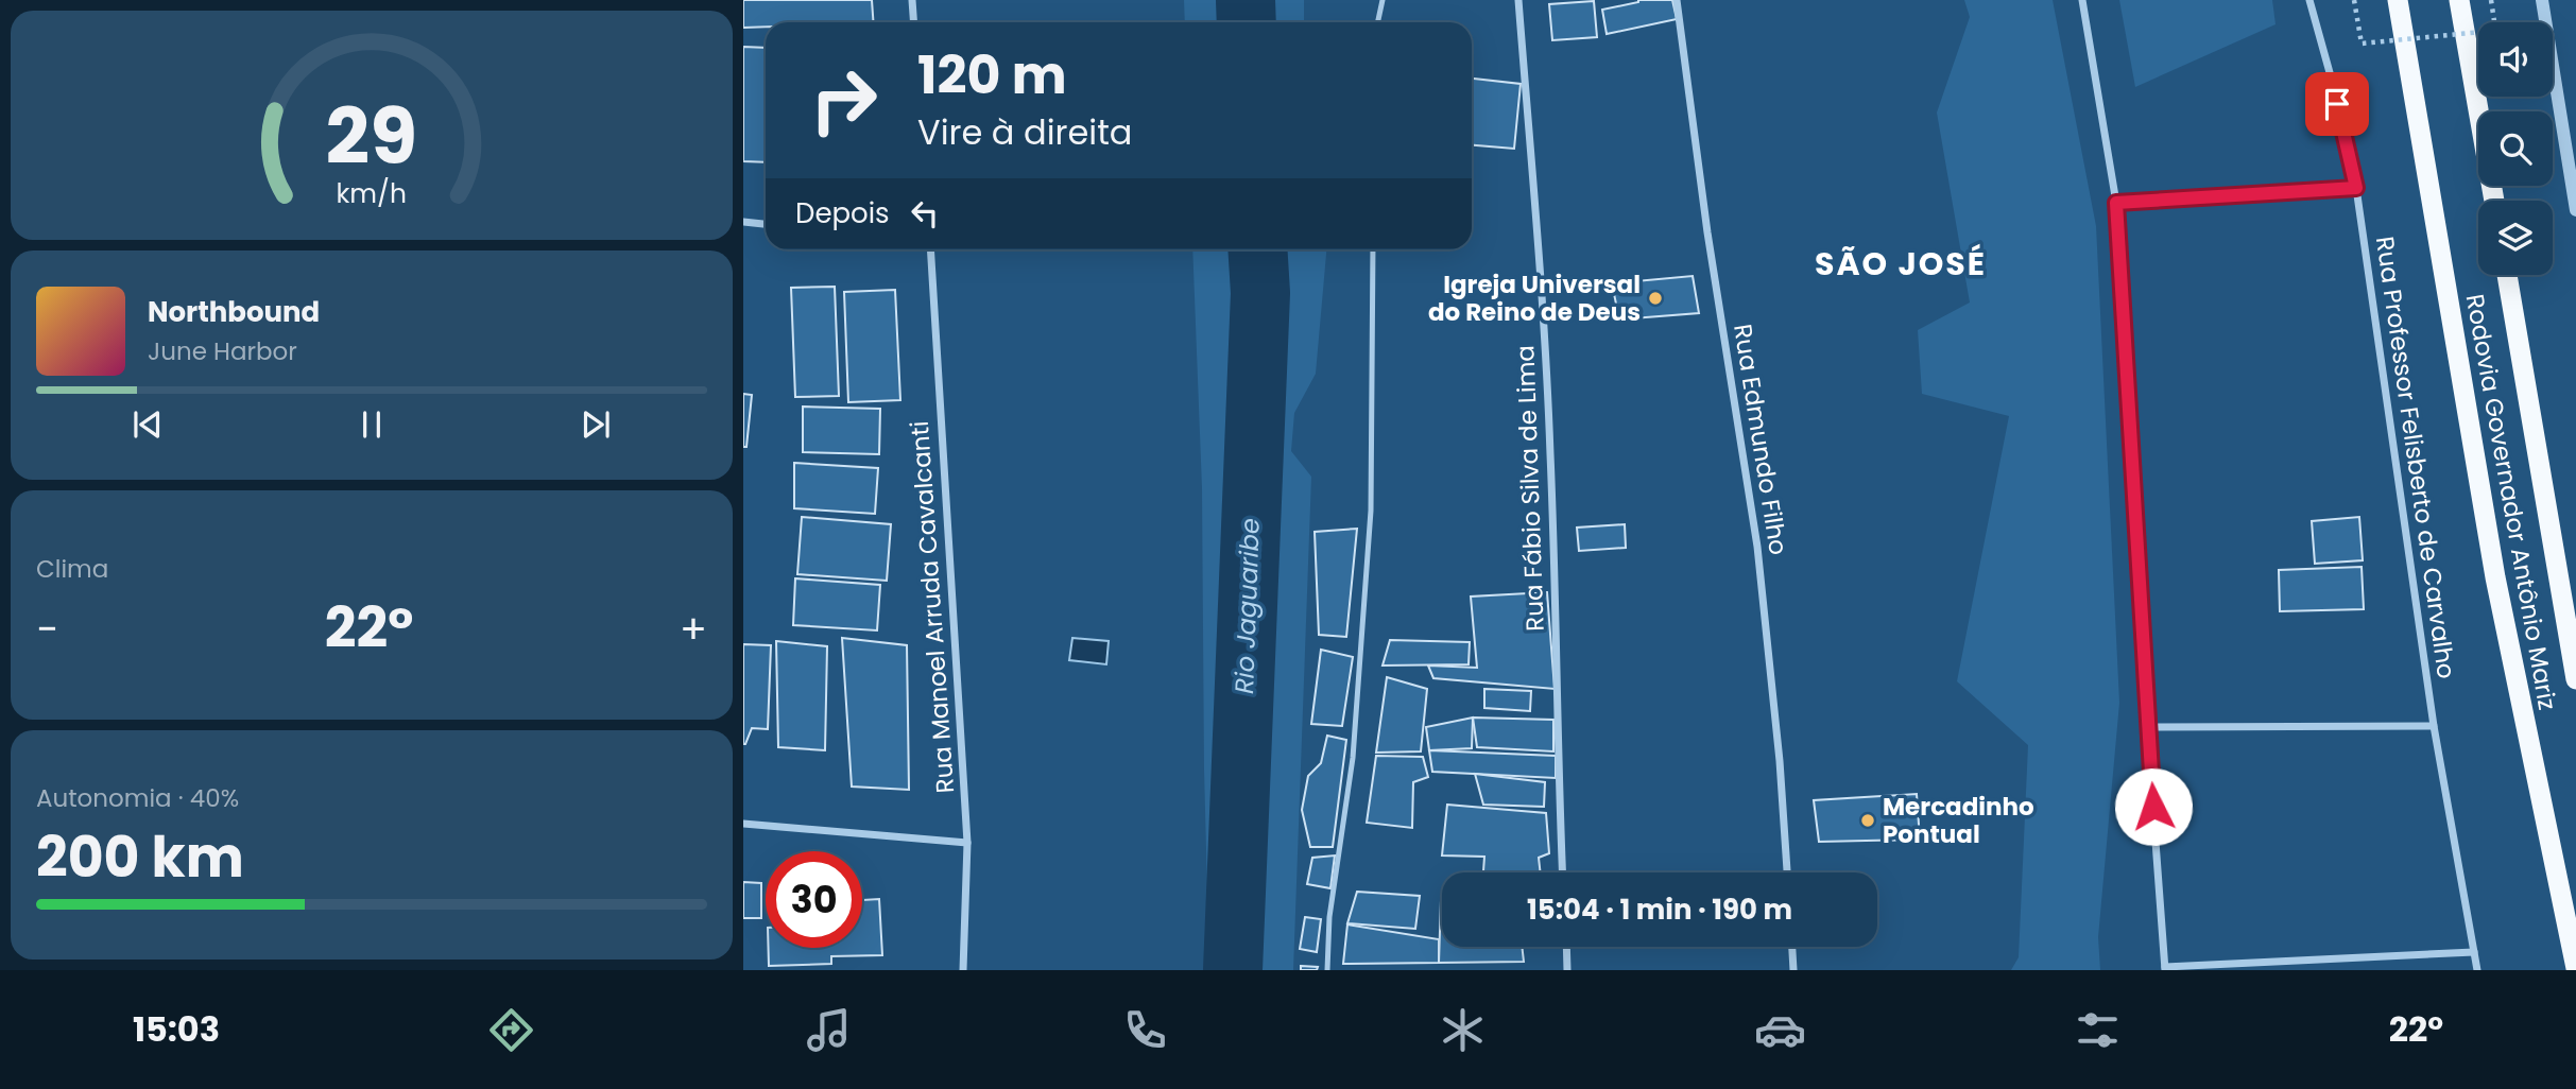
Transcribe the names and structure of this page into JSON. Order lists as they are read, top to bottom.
{
  "streets": {
    "highway": ["Rodovia Governador Antônio Mariz"],
    "street": [
      "Rua Edmundo Filho",
      "Rua Professor Felisberto de Carvalho",
      "Rua Fábio Silva de Lima",
      "Rua Manoel Arruda Cavalcanti"
    ]
  },
  "districts": ["SÃO JOSÉ"],
  "water": ["Rio Jaguaribe"],
  "places": ["Igreja Universal do Reino de Deus", "Mercadinho Pontual"],
  "page": {
    "turn": ["120 m", "Vire à direita"],
    "then": "Depois",
    "song": ["Northbound", "June Harbor"],
    "tile": [
      "Clima",
      ["Autonomia · 40%", "200 km"]
    ],
    "heat": ["−", "22°", "+"],
    "limit": "30",
    "trip": "15:04 · 1 min · 190 m",
    "tabs": ["15:03", "22°"],
    "gauge": ["29", "km/h"]
  }
}
